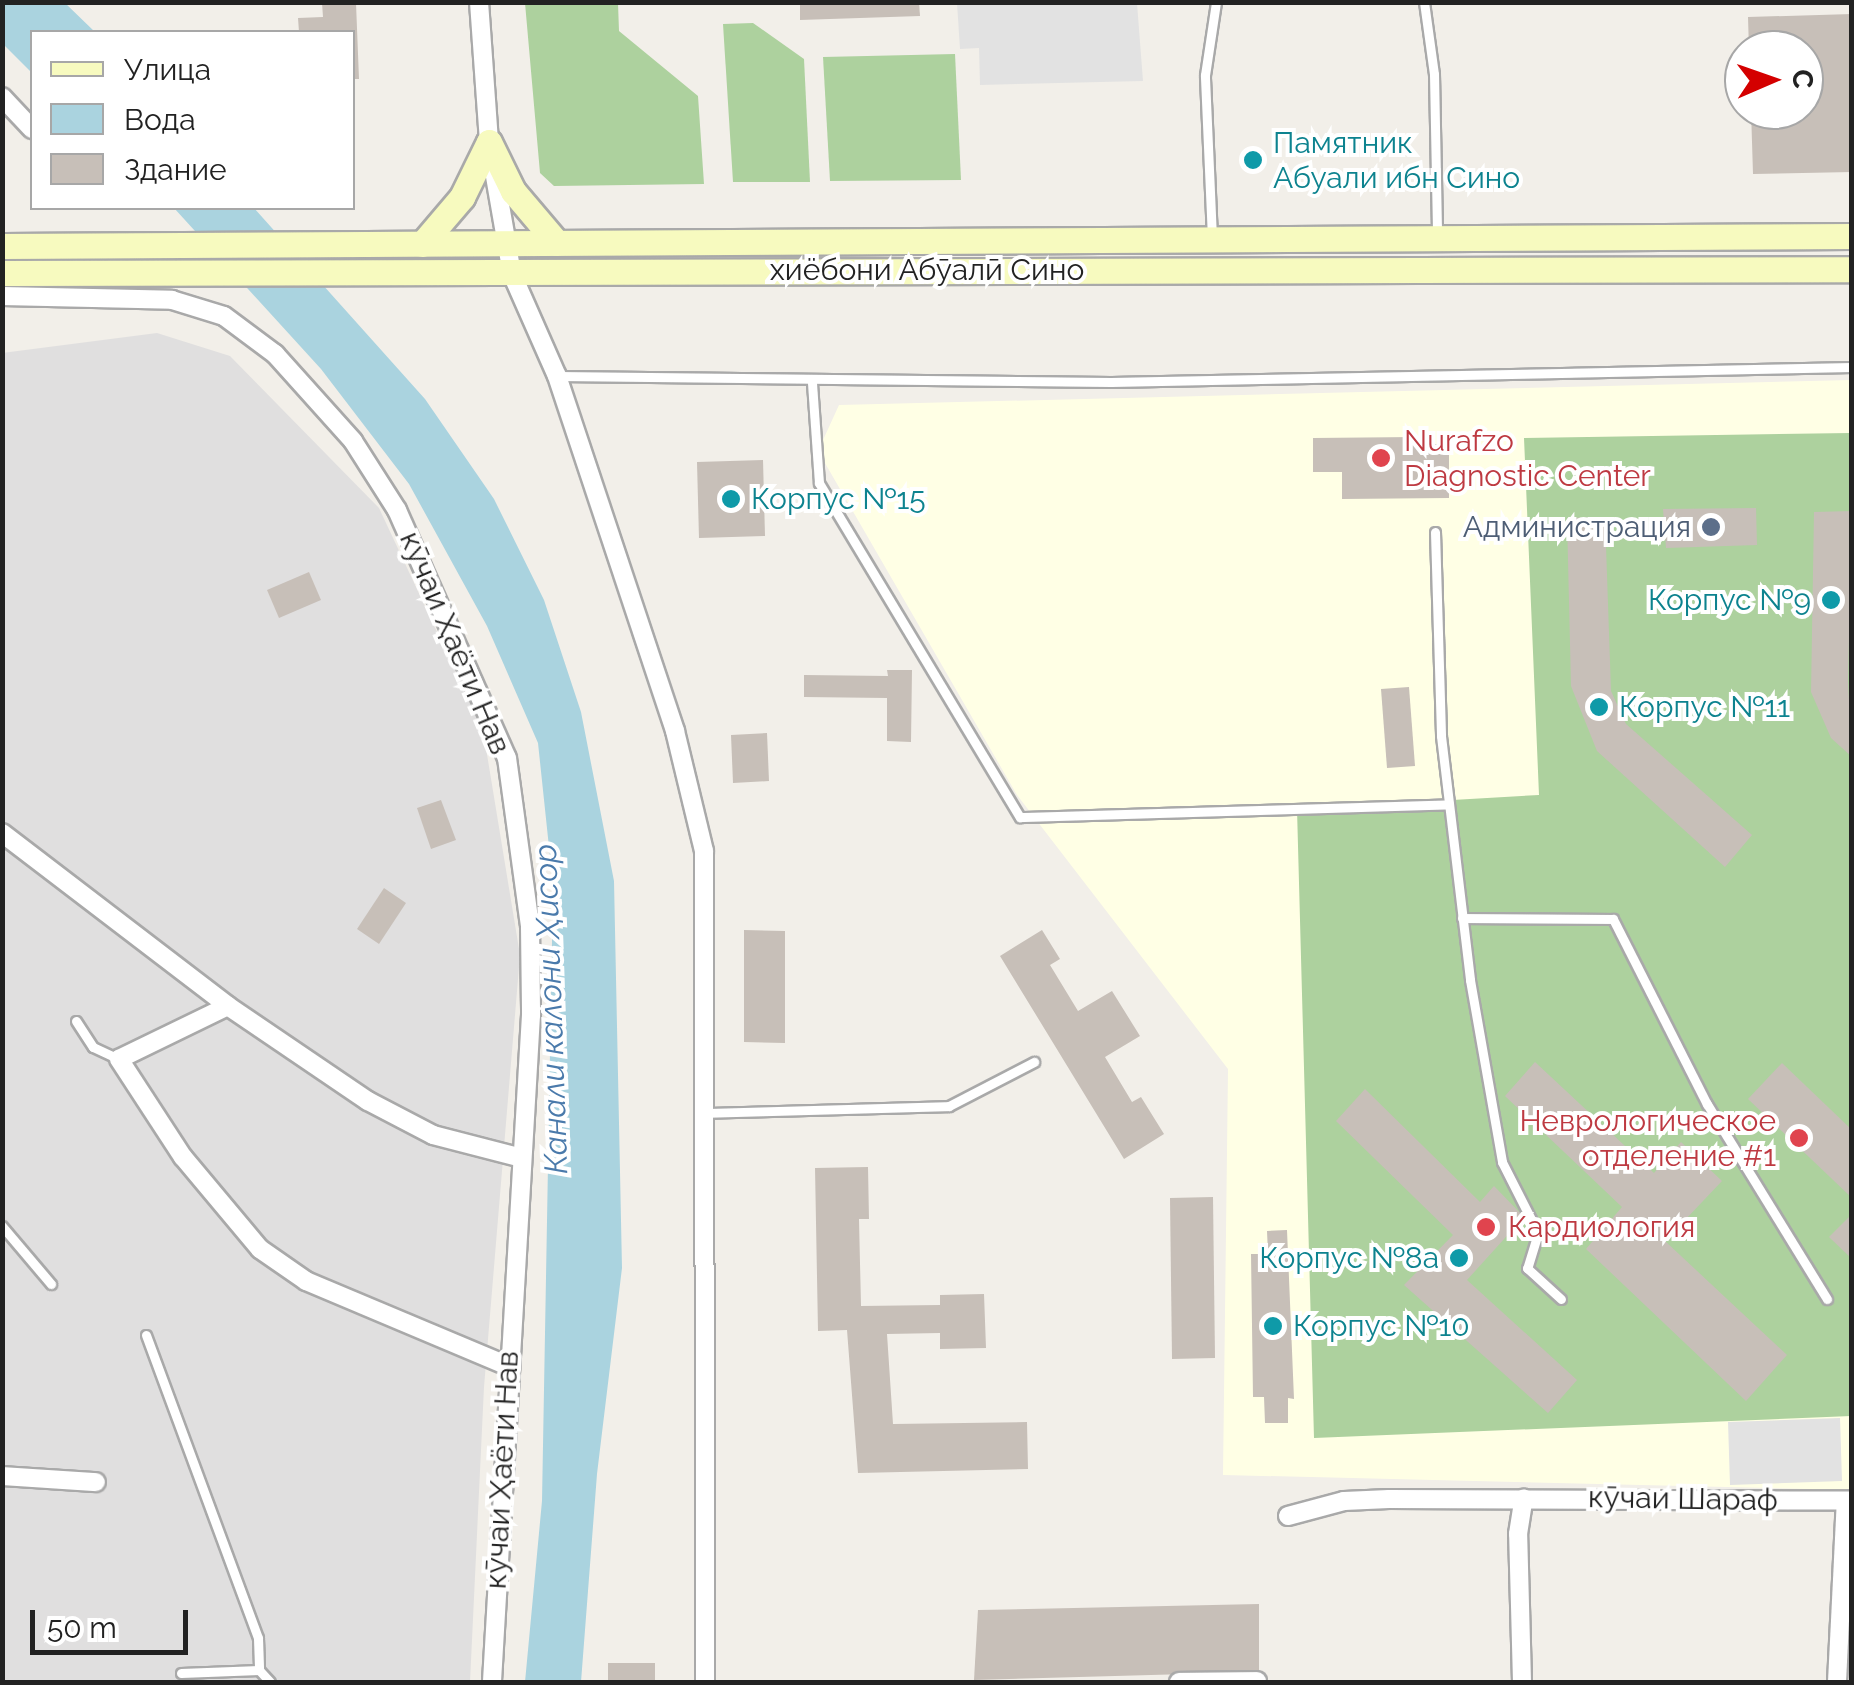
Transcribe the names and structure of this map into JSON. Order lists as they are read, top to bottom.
{
  "streets": {
    "main road": ["хиёбони Абӯалӣ Сино"],
    "street": ["кӯчаи Ҳаёти Нав", "кӯчаи Шараф"]
  },
  "water": ["Канали калони Ҳисор"],
  "places": [
    "Памятник Абуали ибн Сино",
    "Nurafzo Diagnostic Center",
    "Корпус №15",
    "Администрация",
    "Корпус №9",
    "Корпус №11",
    "Неврологическое отделение #1",
    "Кардиология",
    "Корпус №8а",
    "Корпус №10"
  ],
  "legend": ["Улица", "Вода", "Здание"],
  "scale_bar": "50 m",
  "north": "right"
}
